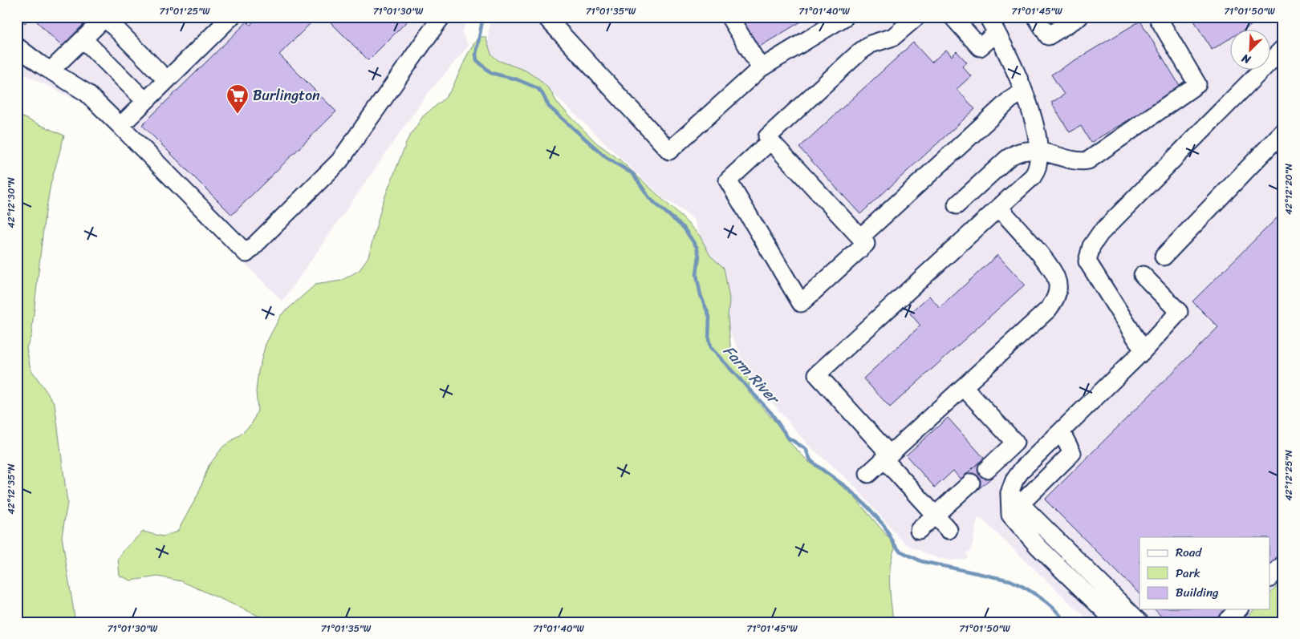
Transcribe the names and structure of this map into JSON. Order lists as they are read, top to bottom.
{
  "water": ["Farm River"],
  "places": {
    "supermarket": ["Burlington"]
  },
  "legend": ["Road", "Park", "Building"],
  "north": "bottom left",
  "coordinates": [
    "71°01'25\"W",
    "71°01'30\"W",
    "71°01'35\"W",
    "71°01'40\"W",
    "71°01'45\"W",
    "71°01'50\"W",
    "42°12'20\"N",
    "42°12'30\"N",
    "42°12'25\"N",
    "42°12'35\"N"
  ]
}
